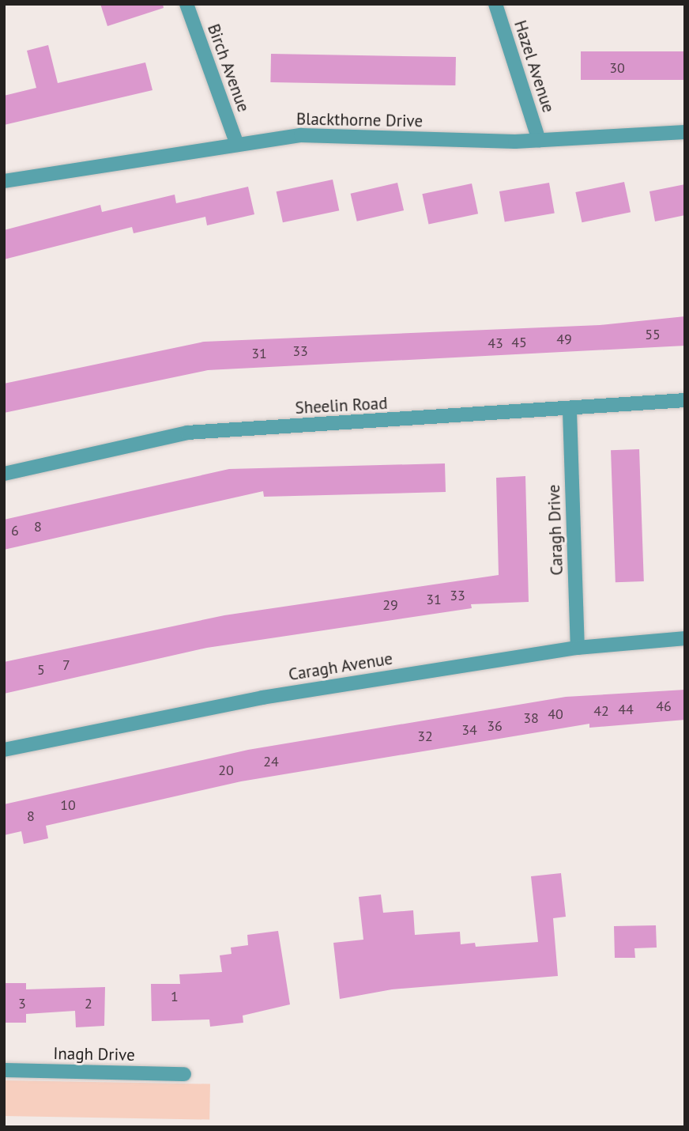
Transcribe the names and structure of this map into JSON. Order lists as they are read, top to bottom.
{
  "streets": {
    "street": [
      "Hazel Avenue",
      "Birch Avenue",
      "Blackthorne Drive",
      "Sheelin Road",
      "Caragh Drive",
      "Caragh Avenue",
      "Inagh Drive"
    ]
  },
  "crossings": [
    ["Hazel Avenue", "Blackthorne Drive"],
    ["Birch Avenue", "Blackthorne Drive"],
    ["Sheelin Road", "Caragh Drive"],
    ["Caragh Drive", "Caragh Avenue"]
  ],
  "house_numbers": [
    "30",
    "55",
    "49",
    "45",
    "43",
    "33",
    "31",
    "8",
    "6",
    "33",
    "31",
    "29",
    "7",
    "5",
    "46",
    "44",
    "42",
    "40",
    "38",
    "36",
    "34",
    "32",
    "24",
    "20",
    "10",
    "8",
    "1",
    "3",
    "2"
  ]
}
